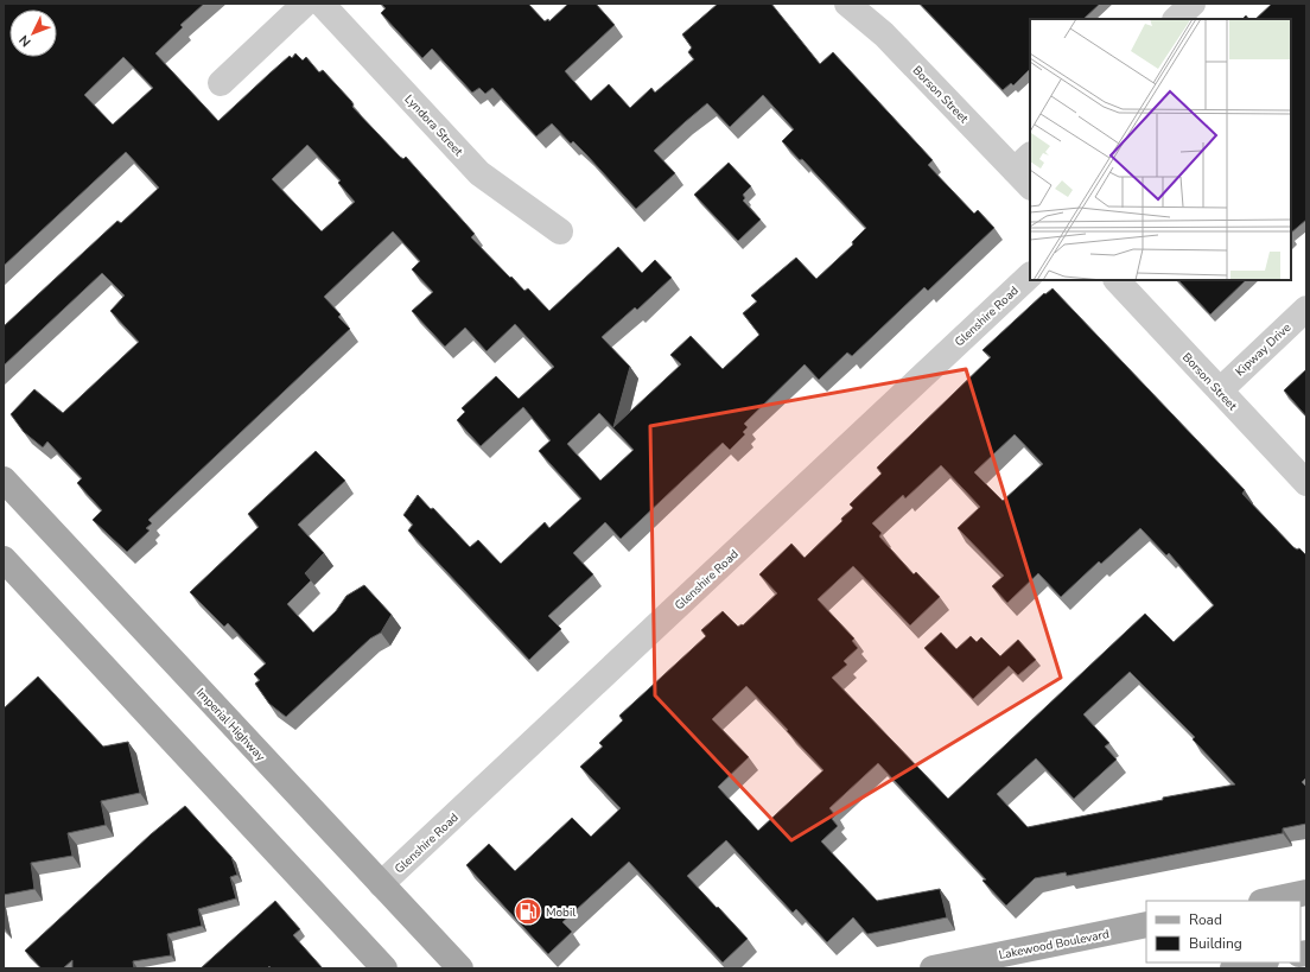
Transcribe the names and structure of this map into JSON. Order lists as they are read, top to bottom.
{
  "streets": {
    "main road": ["Imperial Highway", "Lakewood Boulevard"],
    "street": [
      "Borson Street",
      "Lyndora Street",
      "Glenshire Road",
      "Kipway Drive"
    ]
  },
  "crossings": [
    ["Borson Street", "Kipway Drive"],
    ["Glenshire Road", "Imperial Highway"]
  ],
  "places": {
    "fuel station": ["Mobil"]
  },
  "legend": ["Road", "Building"],
  "north": "bottom left"
}
